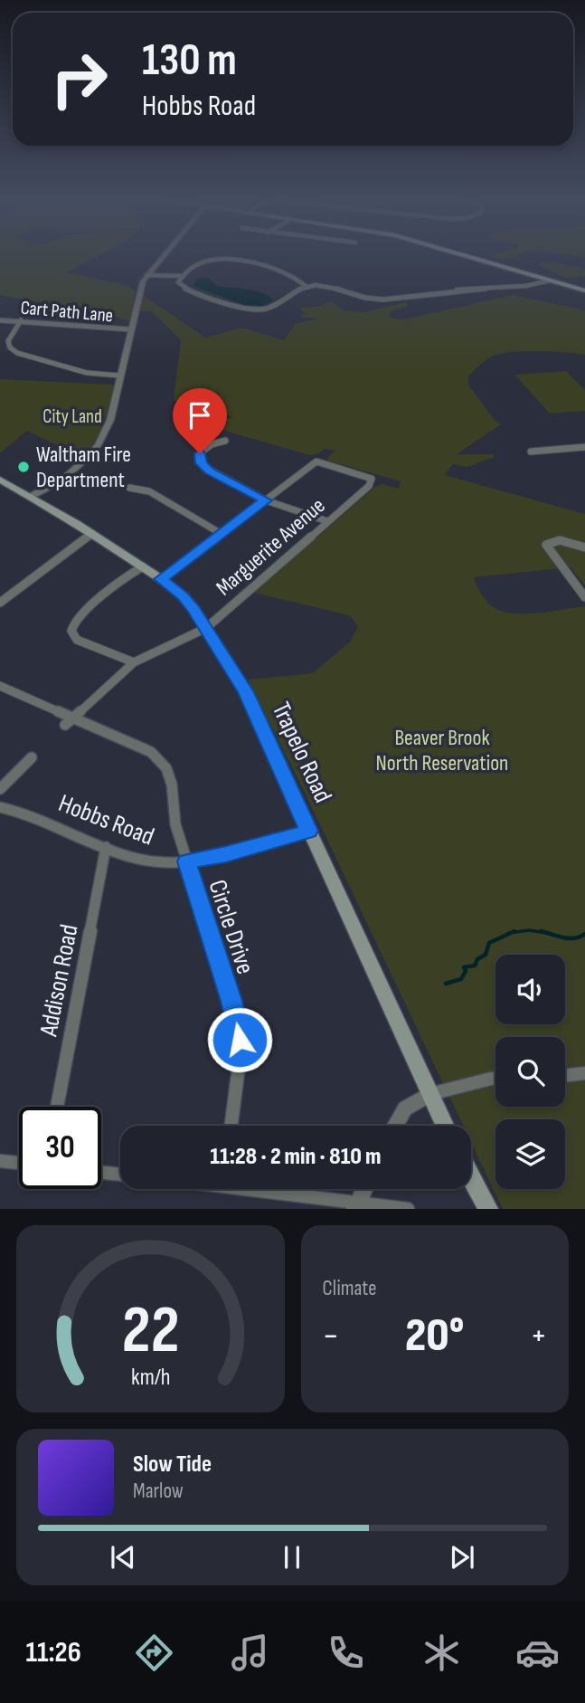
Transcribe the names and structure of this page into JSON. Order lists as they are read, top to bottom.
{
  "streets": {
    "main road": ["Trapelo Road"],
    "street": [
      "Cart Path Lane",
      "Marguerite Avenue",
      "Hobbs Road",
      "Circle Drive",
      "Addison Road"
    ]
  },
  "crossings": [
    ["Marguerite Avenue", "Trapelo Road"],
    ["Marguerite Avenue", "Circle Drive"],
    ["Trapelo Road", "Hobbs Road"],
    ["Hobbs Road", "Circle Drive"],
    ["Hobbs Road", "Addison Road"]
  ],
  "parks": ["City Land", "Beaver Brook North Reservation"],
  "places": ["Waltham Fire Department"],
  "page": {
    "turn": ["130 m", "Hobbs Road"],
    "limit": "30",
    "trip": "11:28 · 2 min · 810 m",
    "tile": "Climate",
    "heat": ["−", "20°", "+"],
    "song": ["Slow Tide", "Marlow"],
    "tabs": "11:26",
    "gauge": ["22", "km/h"]
  }
}
